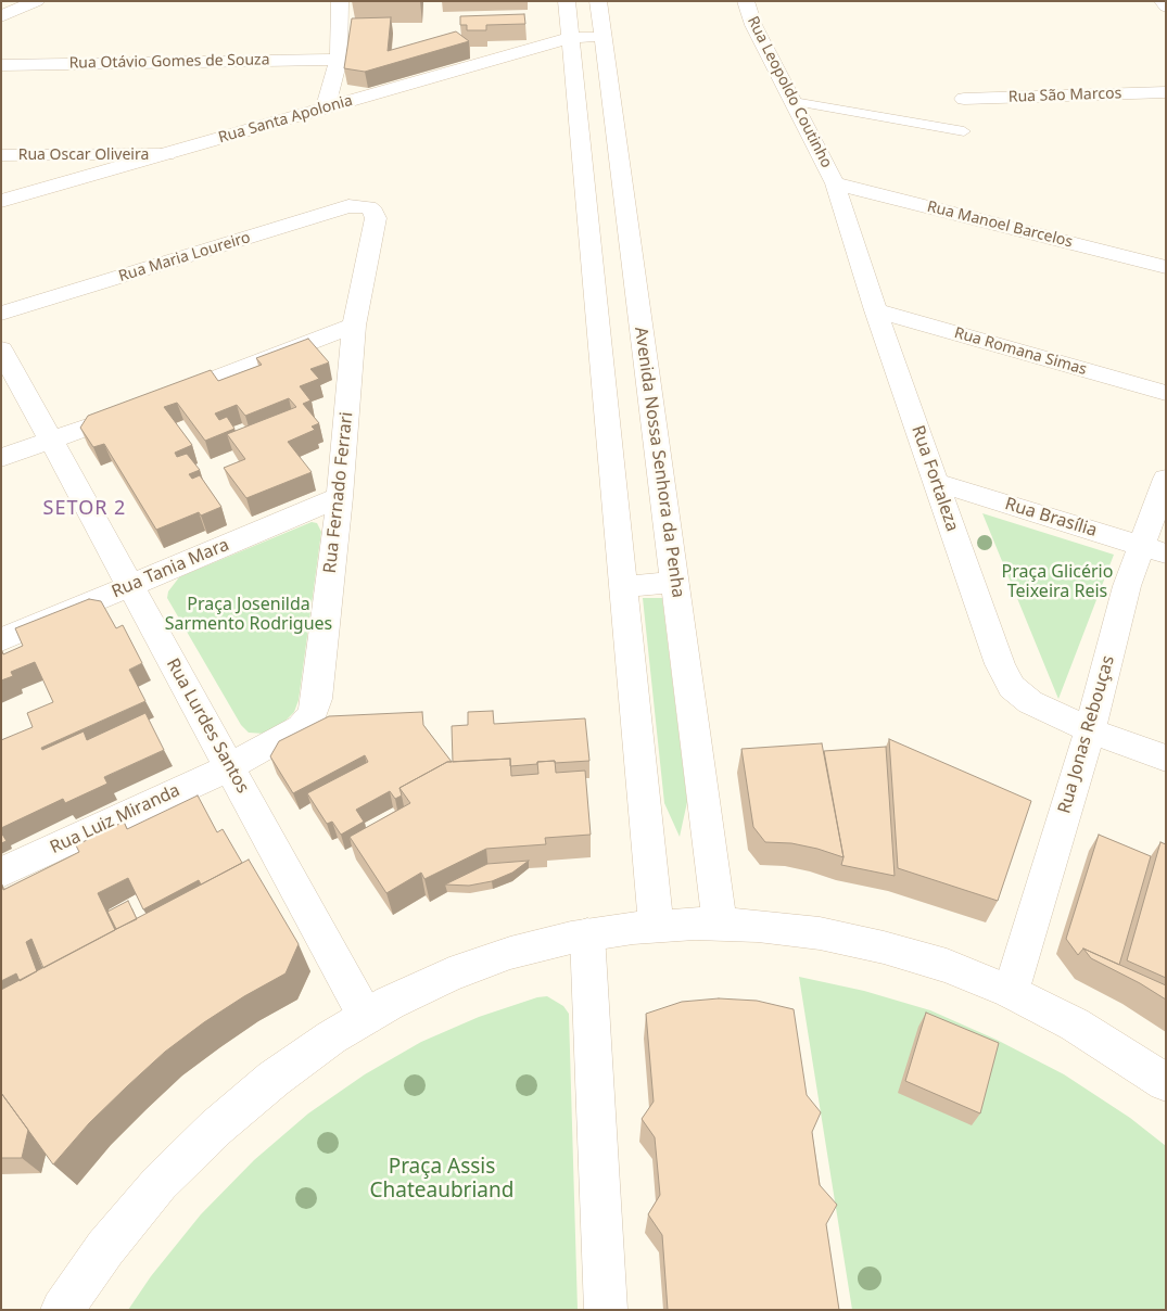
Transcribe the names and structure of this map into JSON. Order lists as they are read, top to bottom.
{
  "streets": {
    "street": [
      "Rua Otávio Gomes de Souza",
      "Rua Leopoldo Coutinho",
      "Rua São Marcos",
      "Rua Santa Apolonia",
      "Rua Oscar Oliveira",
      "Rua Manoel Barcelos",
      "Rua Maria Loureiro",
      "Rua Romana Simas",
      "Avenida Nossa Senhora da Penha",
      "Rua Fortaleza",
      "Rua Fernado Ferrari",
      "Rua Brasília",
      "Rua Tania Mara",
      "Rua Lurdes Santos",
      "Rua Jonas Rebouças",
      "Rua Luiz Miranda"
    ]
  },
  "crossings": [
    ["Rua Leopoldo Coutinho", "Rua Manoel Barcelos"],
    ["Rua Leopoldo Coutinho", "Rua Fortaleza"],
    ["Rua Santa Apolonia", "Rua Oscar Oliveira"],
    ["Rua Santa Apolonia", "Avenida Nossa Senhora da Penha"],
    ["Rua Manoel Barcelos", "Rua Fortaleza"],
    ["Rua Maria Loureiro", "Rua Fernado Ferrari"],
    ["Rua Romana Simas", "Rua Fortaleza"],
    ["Rua Fortaleza", "Rua Brasília"],
    ["Rua Fortaleza", "Rua Jonas Rebouças"],
    ["Rua Fernado Ferrari", "Rua Tania Mara"],
    ["Rua Fernado Ferrari", "Rua Lurdes Santos"],
    ["Rua Fernado Ferrari", "Rua Luiz Miranda"],
    ["Rua Brasília", "Rua Jonas Rebouças"],
    ["Rua Tania Mara", "Rua Lurdes Santos"],
    ["Rua Lurdes Santos", "Rua Luiz Miranda"]
  ],
  "districts": ["SETOR 2"],
  "parks": ["Praça Glicério Teixeira Reis", "Praça Josenilda Sarmento Rodrigues", "Praça Assis Chateaubriand"]
}
